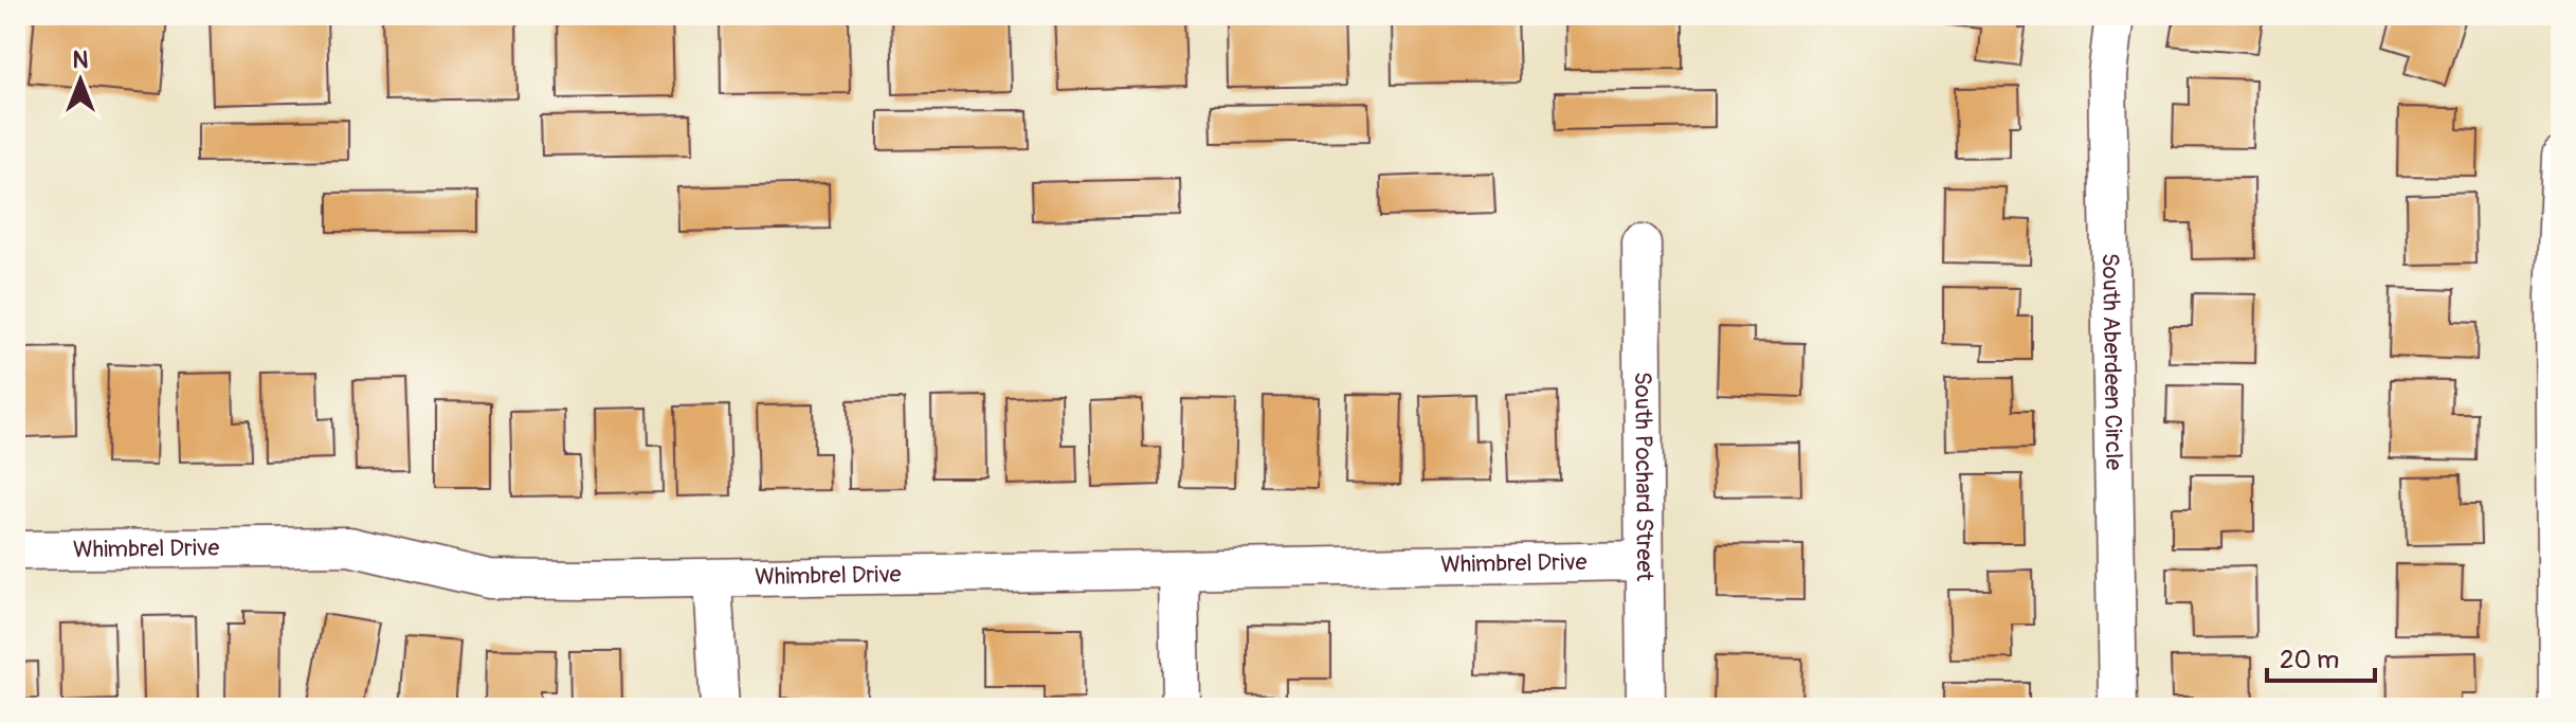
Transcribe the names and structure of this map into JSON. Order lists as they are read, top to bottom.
{
  "streets": {
    "street": ["South Aberdeen Circle", "South Pochard Street", "Whimbrel Drive"]
  },
  "crossings": [
    ["South Pochard Street", "Whimbrel Drive"]
  ],
  "scale_bar": "20 m",
  "north": "top"
}
